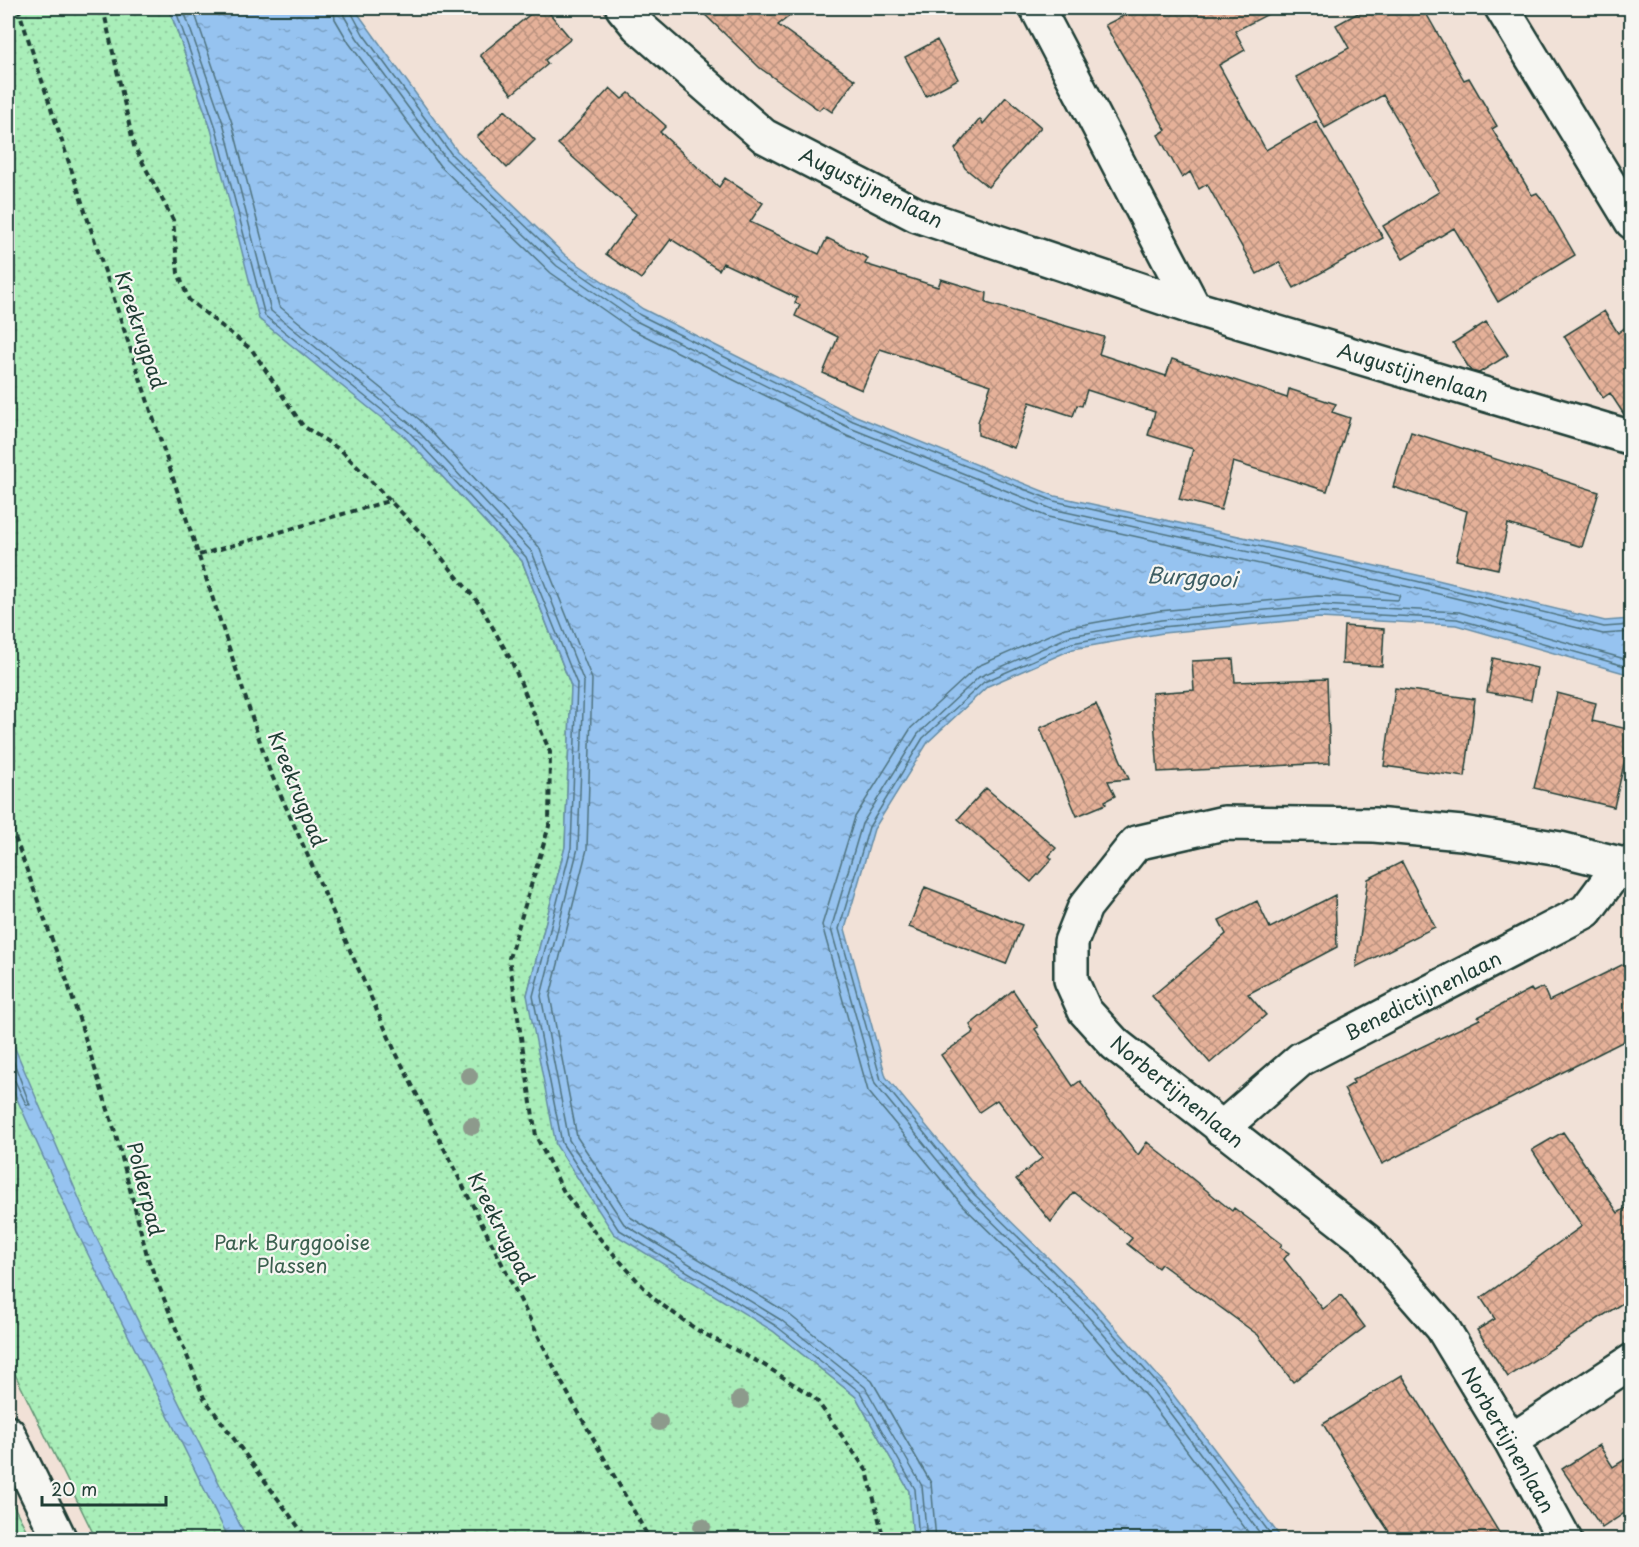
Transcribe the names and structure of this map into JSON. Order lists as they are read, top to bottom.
{
  "streets": {
    "main road": ["Augustijnenlaan", "Benedictijnenlaan", "Norbertijnenlaan"],
    "path": ["Kreekrugpad", "Polderpad"]
  },
  "crossings": [
    ["Benedictijnenlaan", "Norbertijnenlaan"]
  ],
  "water": ["Burggooi"],
  "parks": ["Park Burggooise Plassen"],
  "scale_bar": "20 m"
}
